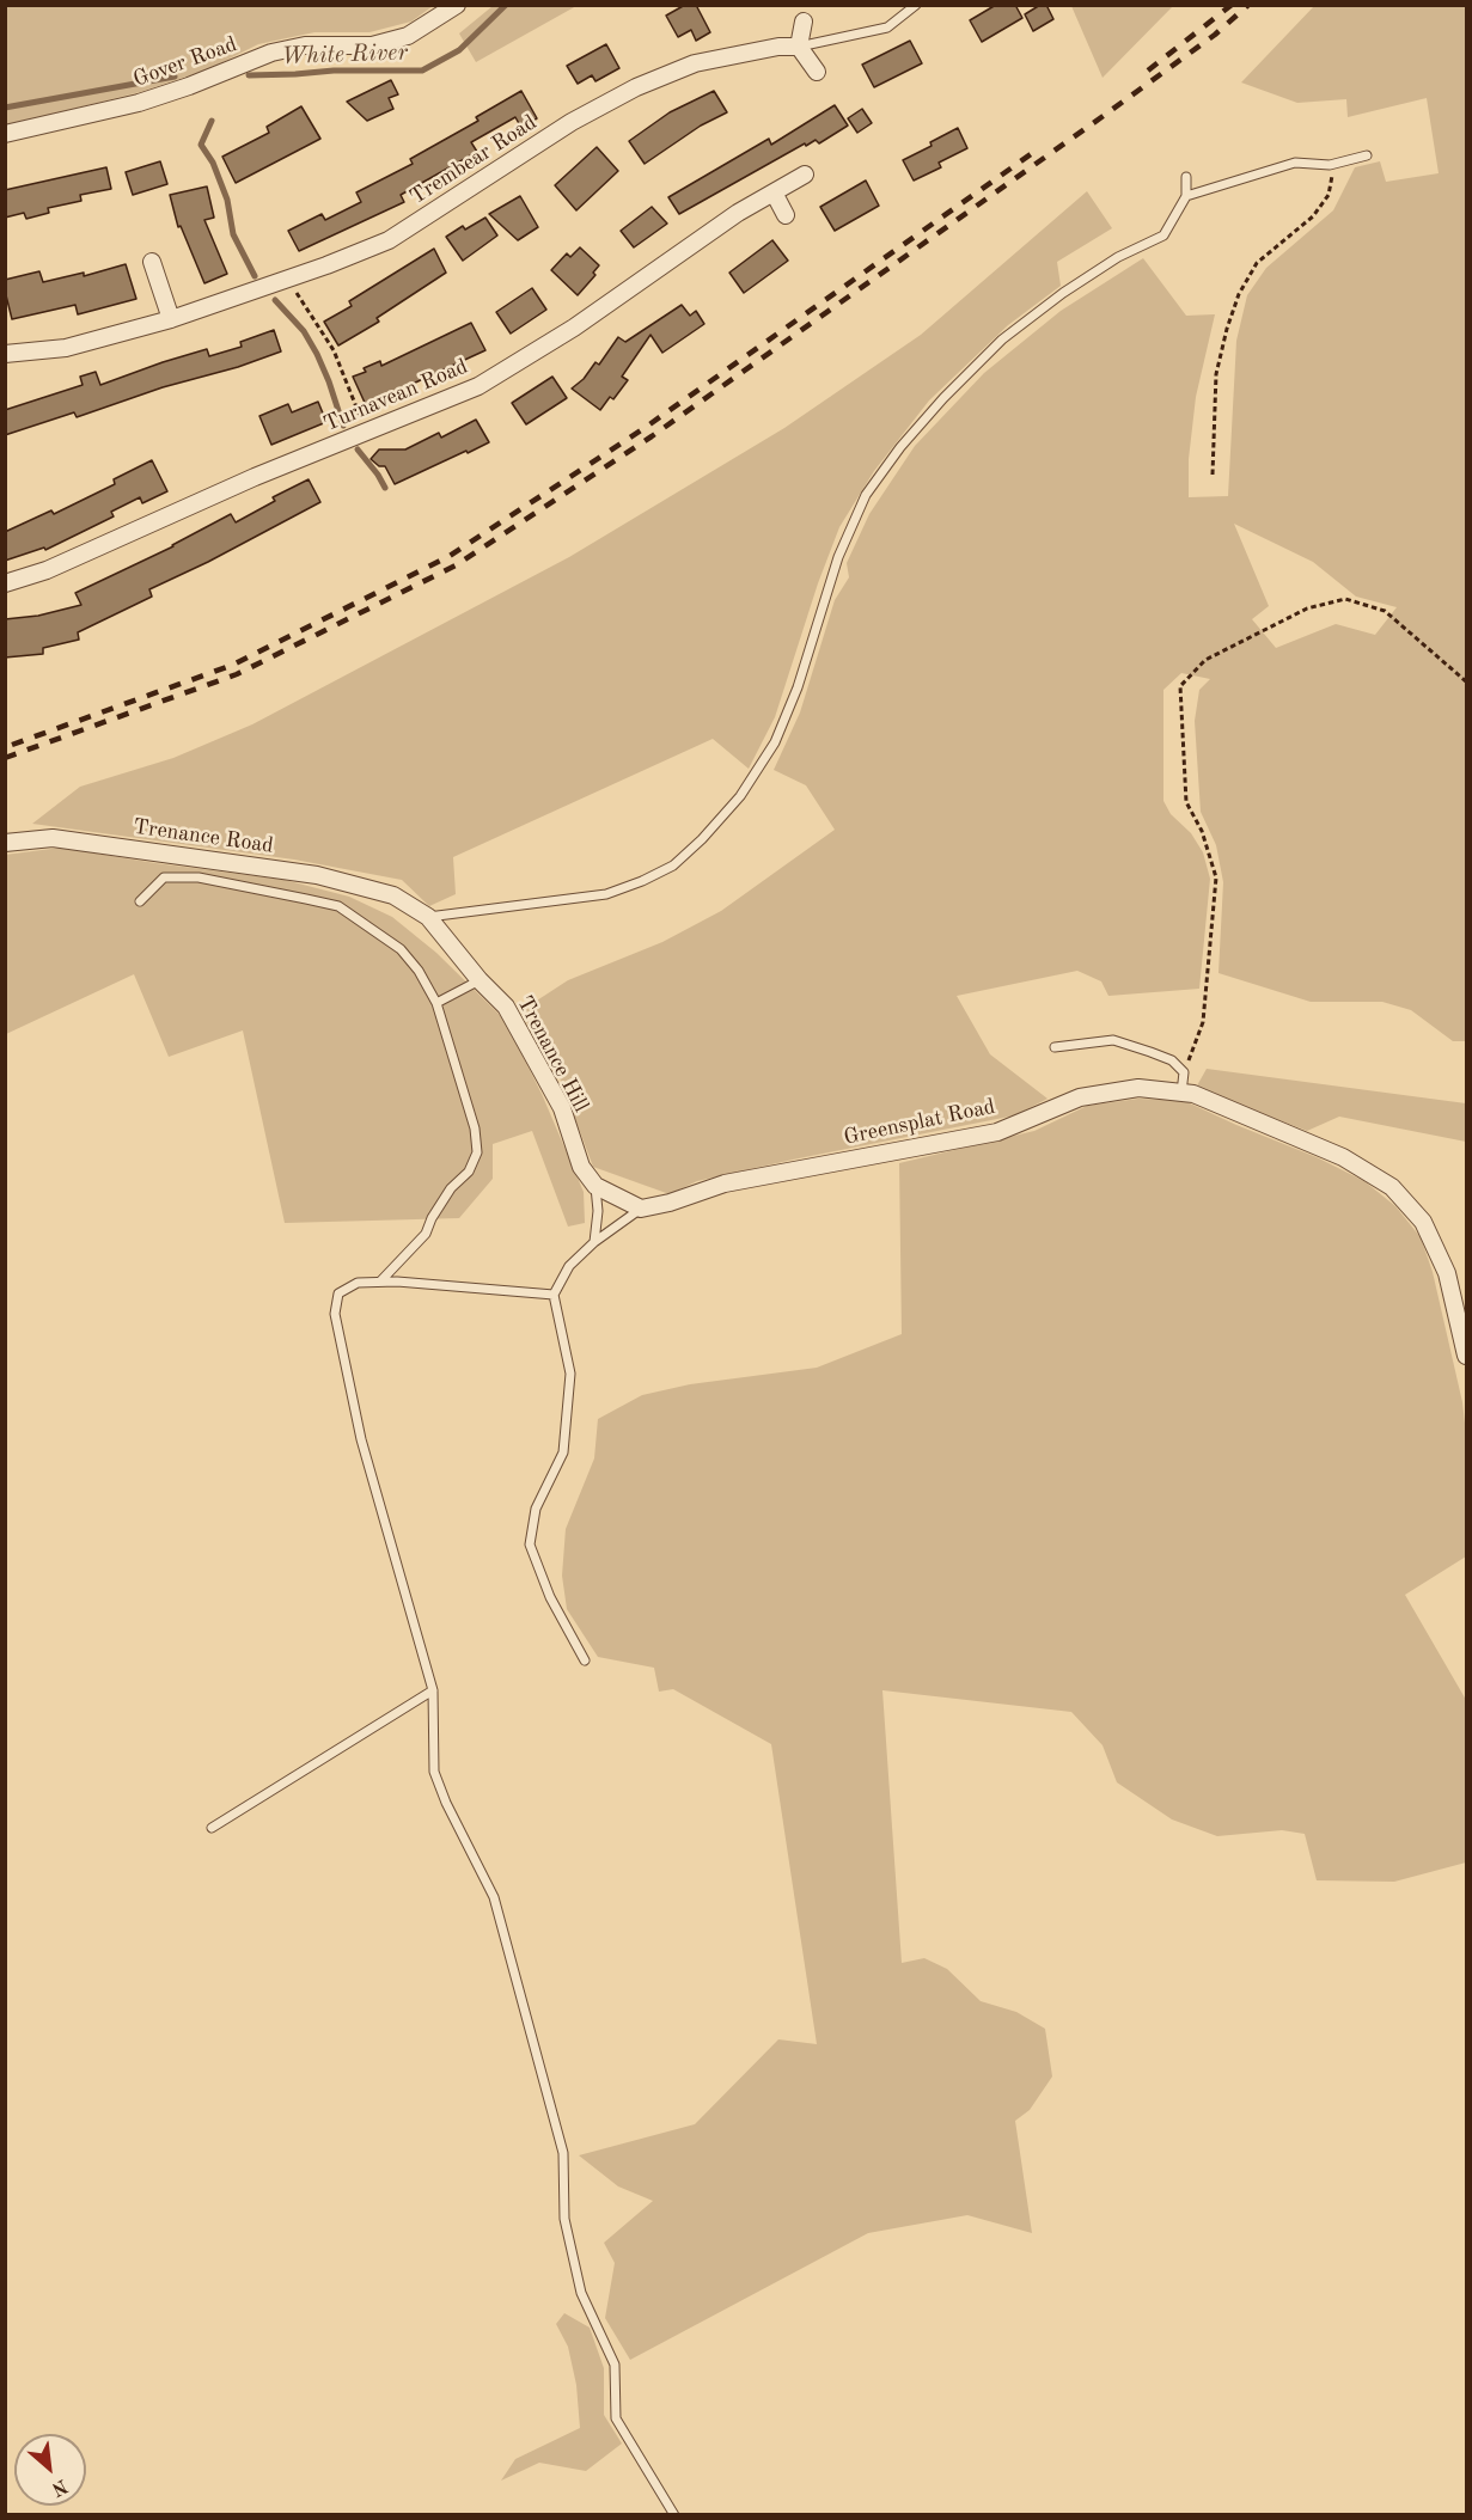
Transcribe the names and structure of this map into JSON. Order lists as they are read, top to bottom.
{
  "streets": {
    "street": [
      "Gover Road",
      "Trembear Road",
      "Turnavean Road",
      "Trenance Road",
      "Trenance Hill",
      "Greensplat Road"
    ]
  },
  "crossings": [
    ["Trenance Road", "Trenance Hill"]
  ],
  "water": ["White River"],
  "north": "bottom right"
}
